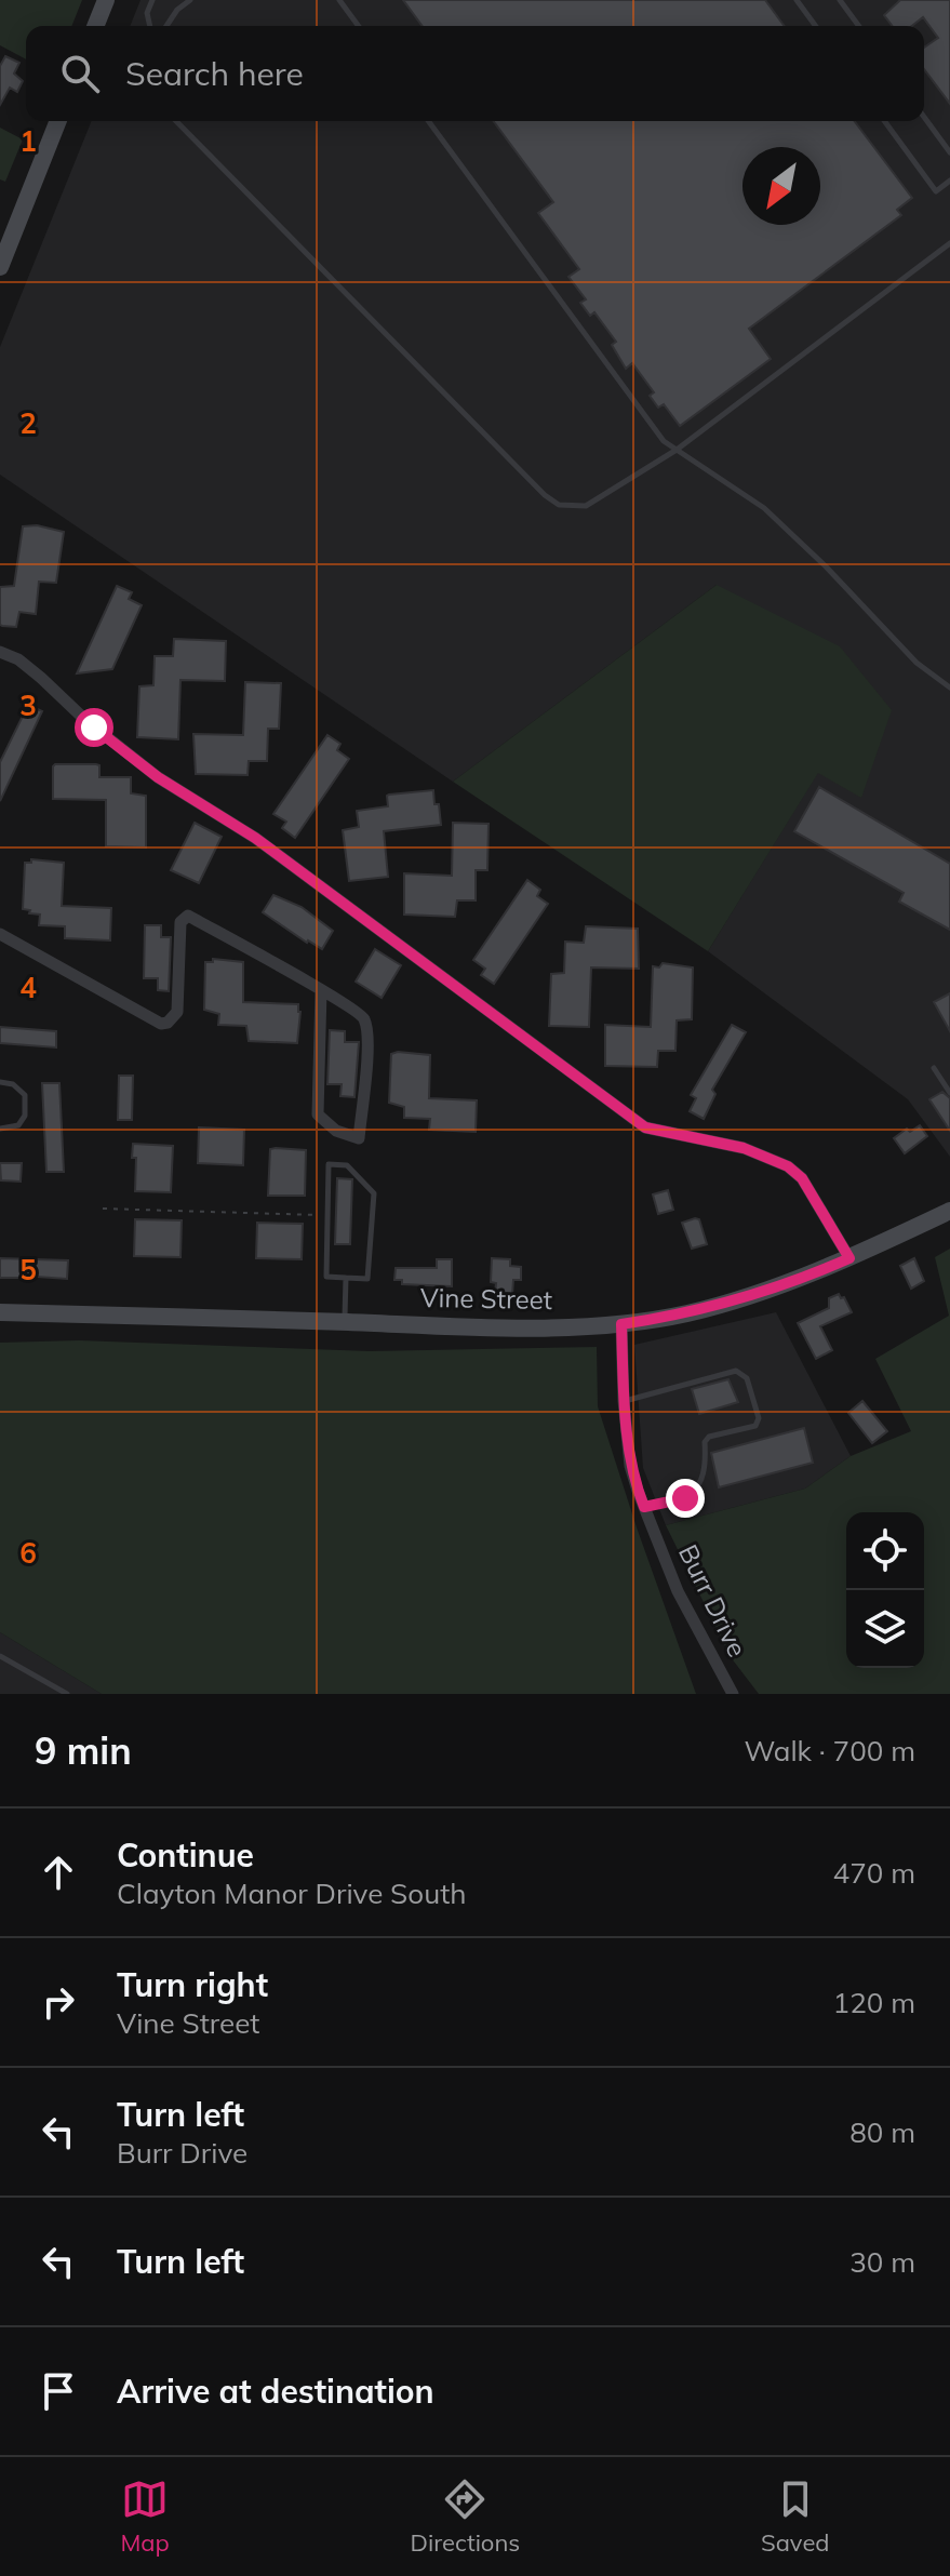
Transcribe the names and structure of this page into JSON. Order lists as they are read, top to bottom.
{
  "streets": {
    "street": ["Vine Street", "Burr Drive"]
  },
  "crossings": [
    ["Vine Street", "Burr Drive"]
  ],
  "north": "bottom left",
  "page": {
    "search": "Search here",
    "heading": ["9 min", "Walk · 700 m"],
    "list": [
      ["Continue", "Clayton Manor Drive South", "470 m"],
      ["Turn right", "Vine Street", "120 m"],
      ["Turn left", "Burr Drive", "80 m"],
      ["Turn left", "30 m"],
      "Arrive at destination"
    ],
    "nav": ["Map", "Directions", "Saved"]
  },
  "grid": {
    "rows": [
      "1",
      "2",
      "3",
      "4",
      "5",
      "6"
    ]
  }
}
